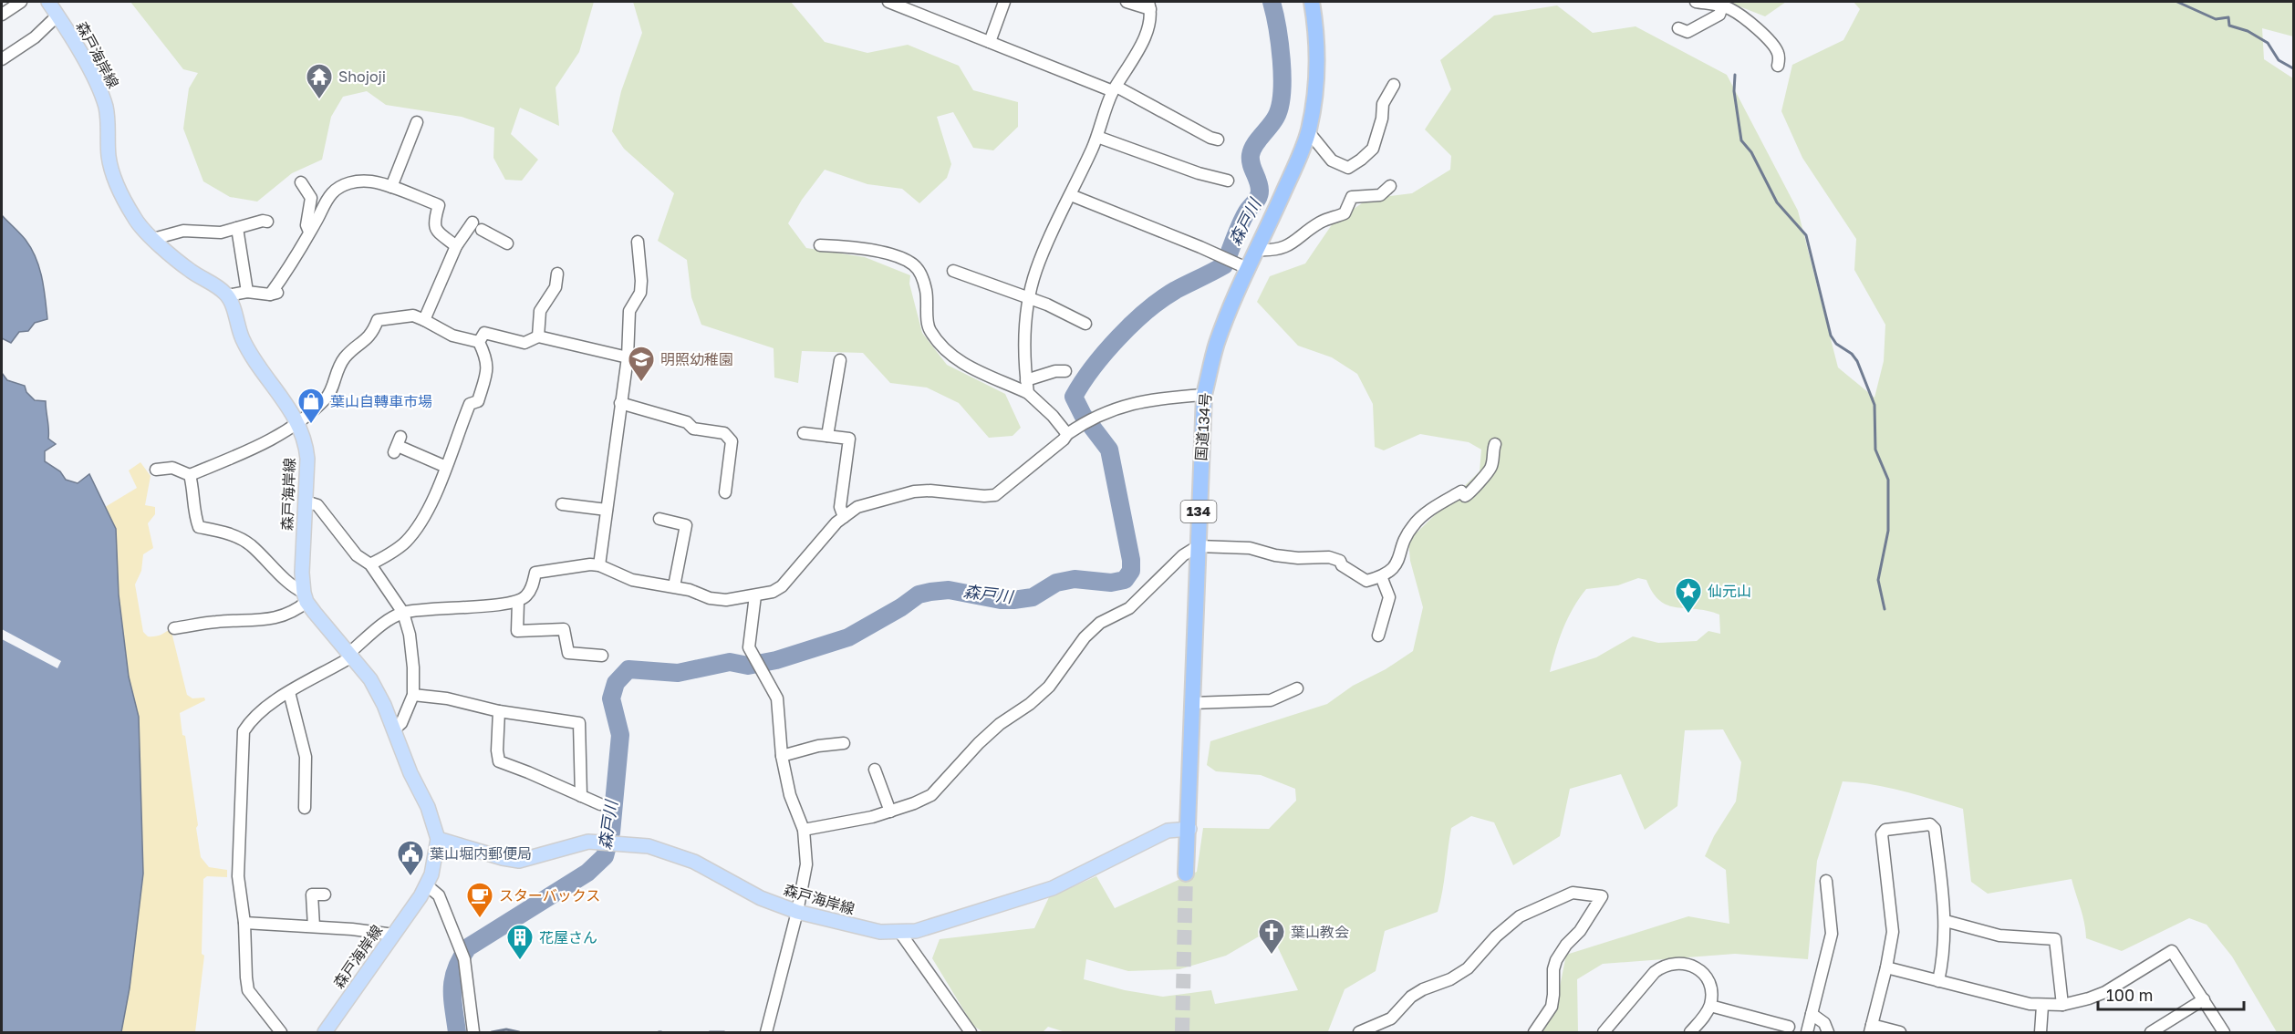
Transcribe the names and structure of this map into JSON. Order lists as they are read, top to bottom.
{
  "streets": {
    "highway": ["国道134号", "134"],
    "main road": ["森戸海岸線"]
  },
  "crossings": [
    ["森戸海岸線", "国道134号"]
  ],
  "water": ["森戸川"],
  "places": {
    "temple": ["Shojoji"],
    "school or university": ["明照幼稚園"],
    "shop": ["葉山自轉車市場"],
    "place": ["仙元山"],
    "public building": ["葉山堀内郵便局"],
    "cafe": ["スターバックス"],
    "church": ["葉山教会"],
    "building": ["花屋さん"]
  },
  "scale_bar": "100 m"
}
